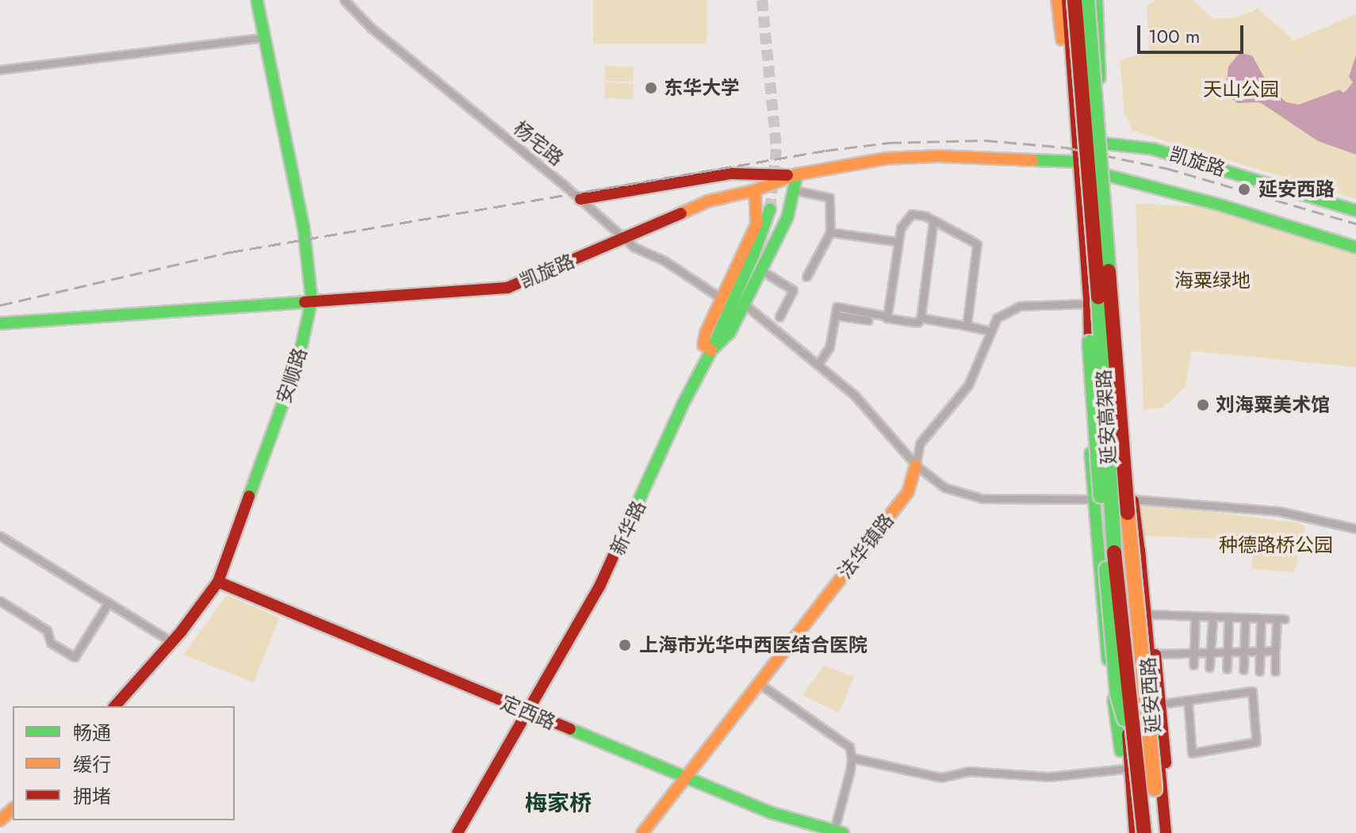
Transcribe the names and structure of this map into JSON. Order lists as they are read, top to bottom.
{
  "streets": {
    "main road": [
      "凯旋路",
      "安顺路",
      "延安高架路",
      "新华路",
      "法华镇路",
      "延安西路",
      "定西路"
    ],
    "street": ["杨宅路"]
  },
  "crossings": [
    ["杨宅路", "凯旋路"],
    ["凯旋路", "安顺路"],
    ["凯旋路", "延安西路"],
    ["安顺路", "定西路"],
    ["延安高架路", "延安西路"],
    ["新华路", "定西路"],
    ["法华镇路", "延安西路"],
    ["法华镇路", "定西路"]
  ],
  "districts": ["梅家桥"],
  "parks": ["天山公园", "海粟绿地", "种德路桥公园"],
  "places": [
    "东华大学",
    "延安西路",
    "刘海粟美术馆",
    "上海市光华中西医结合医院"
  ],
  "legend": ["畅通", "缓行", "拥堵"],
  "scale_bar": "100 m"
}
